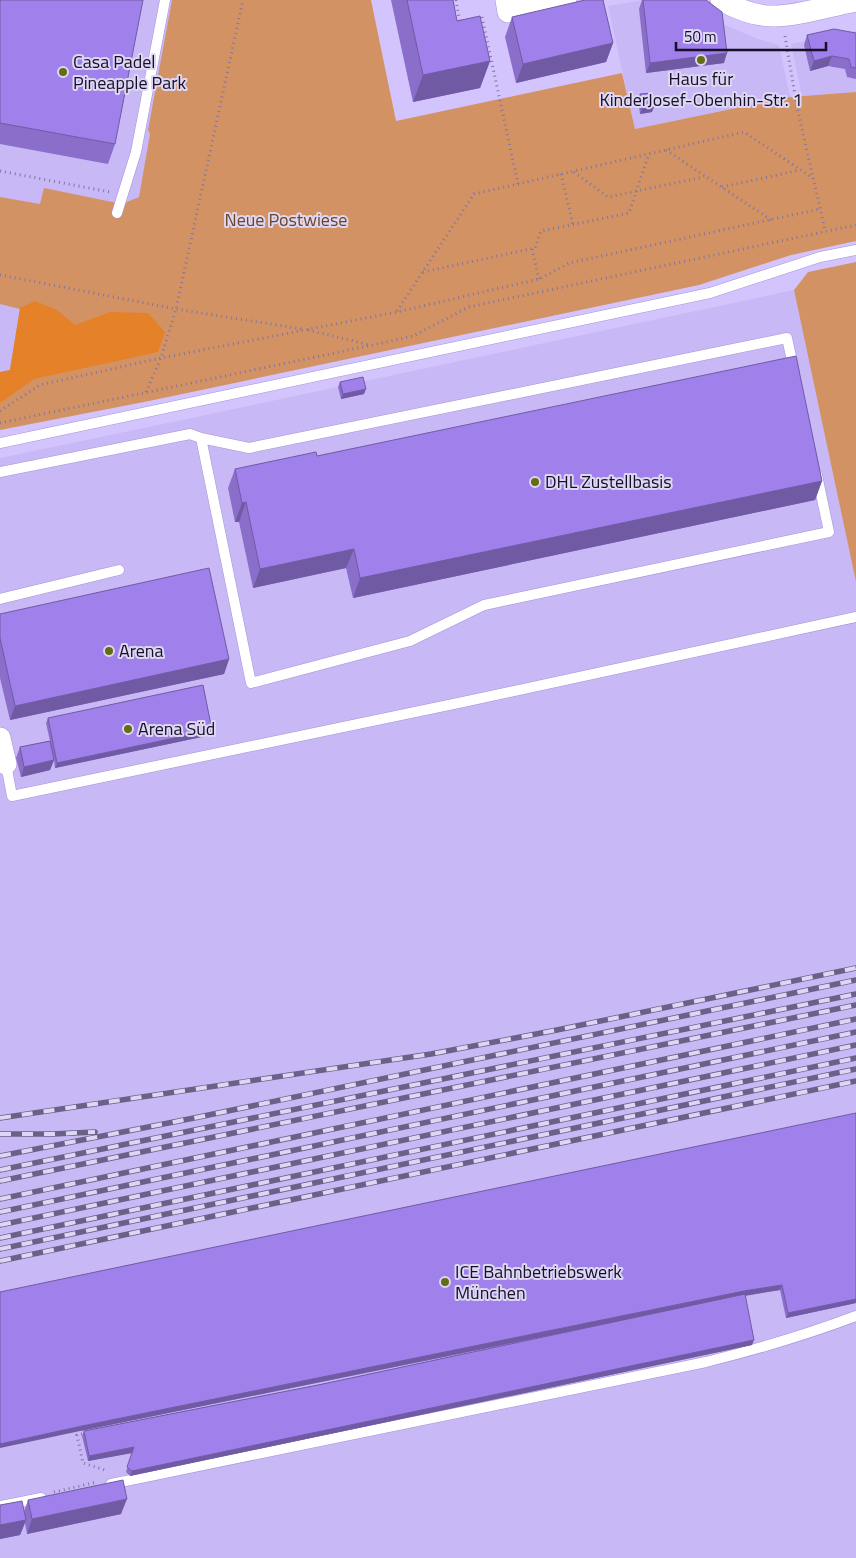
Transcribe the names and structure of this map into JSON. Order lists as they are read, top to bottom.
{
  "parks": ["Neue Postwiese"],
  "places": [
    "Haus für KinderJosef-Obenhin-Str. 1",
    "Casa Padel Pineapple Park",
    "DHL Zustellbasis",
    "Arena",
    "Arena Süd",
    "ICE Bahnbetriebswerk München"
  ],
  "scale_bar": "50 m"
}
